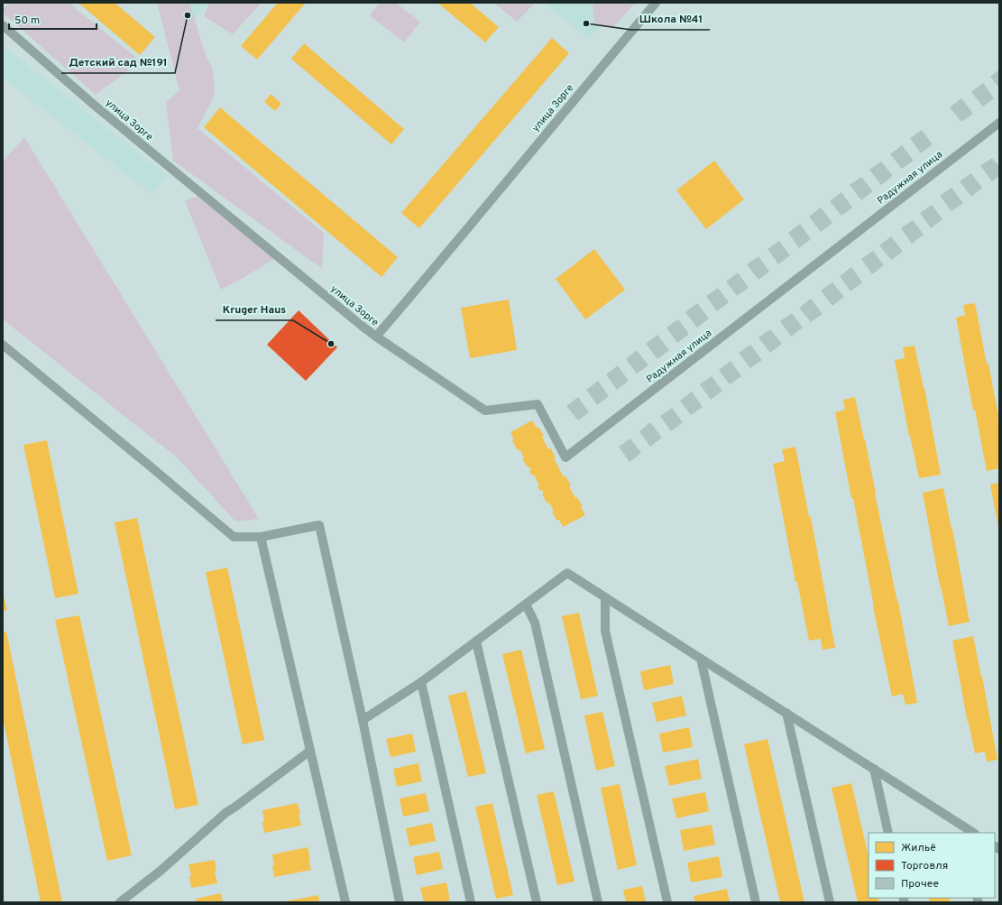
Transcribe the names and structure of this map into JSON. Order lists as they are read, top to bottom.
{
  "streets": {
    "street": ["улица Зорге", "Радужная улица"]
  },
  "crossings": [
    ["улица Зорге", "Радужная улица"]
  ],
  "places": ["Детский сад №191", "Школа №41", "Kruger Haus"],
  "legend": ["Жильё", "Торговля", "Прочее"],
  "scale_bar": "50 m"
}
